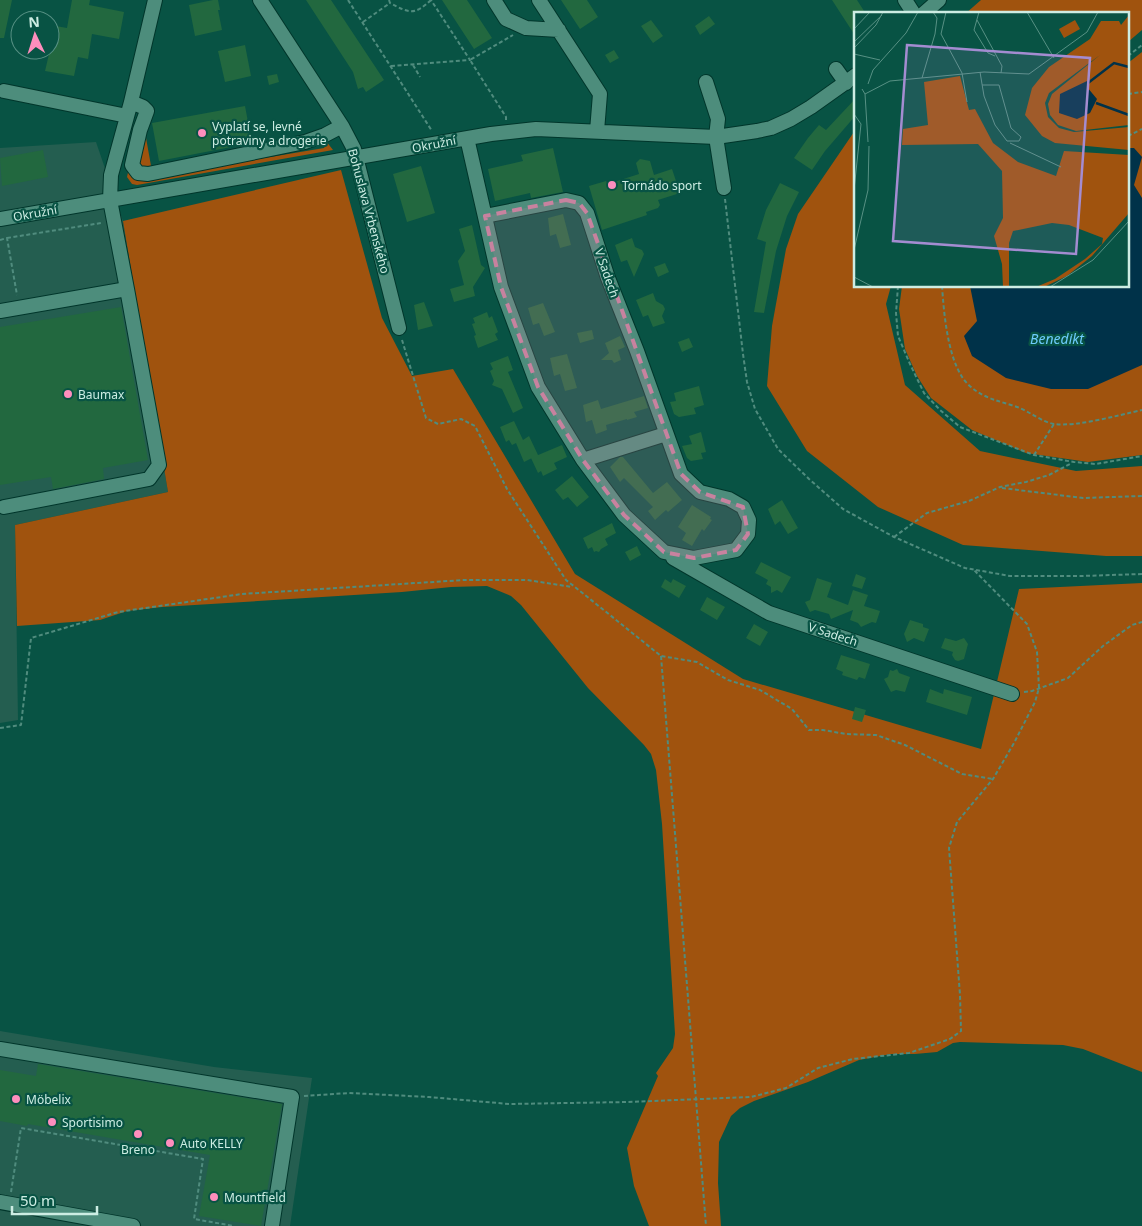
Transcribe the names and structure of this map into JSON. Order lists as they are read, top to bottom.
{
  "streets": {
    "street": ["Okružní", "Bohuslava Vrbenského", "V Sadech"]
  },
  "crossings": [
    ["Okružní", "Bohuslava Vrbenského"],
    ["Okružní", "V Sadech"]
  ],
  "water": ["Benedikt"],
  "places": [
    "Vyplatí se, levné potraviny a drogerie",
    "Tornádo sport",
    "Baumax",
    "Möbelix",
    "Sportisimo",
    "Breno",
    "Auto KELLY",
    "Mountfield"
  ],
  "scale_bar": "50 m",
  "north": "top"
}
